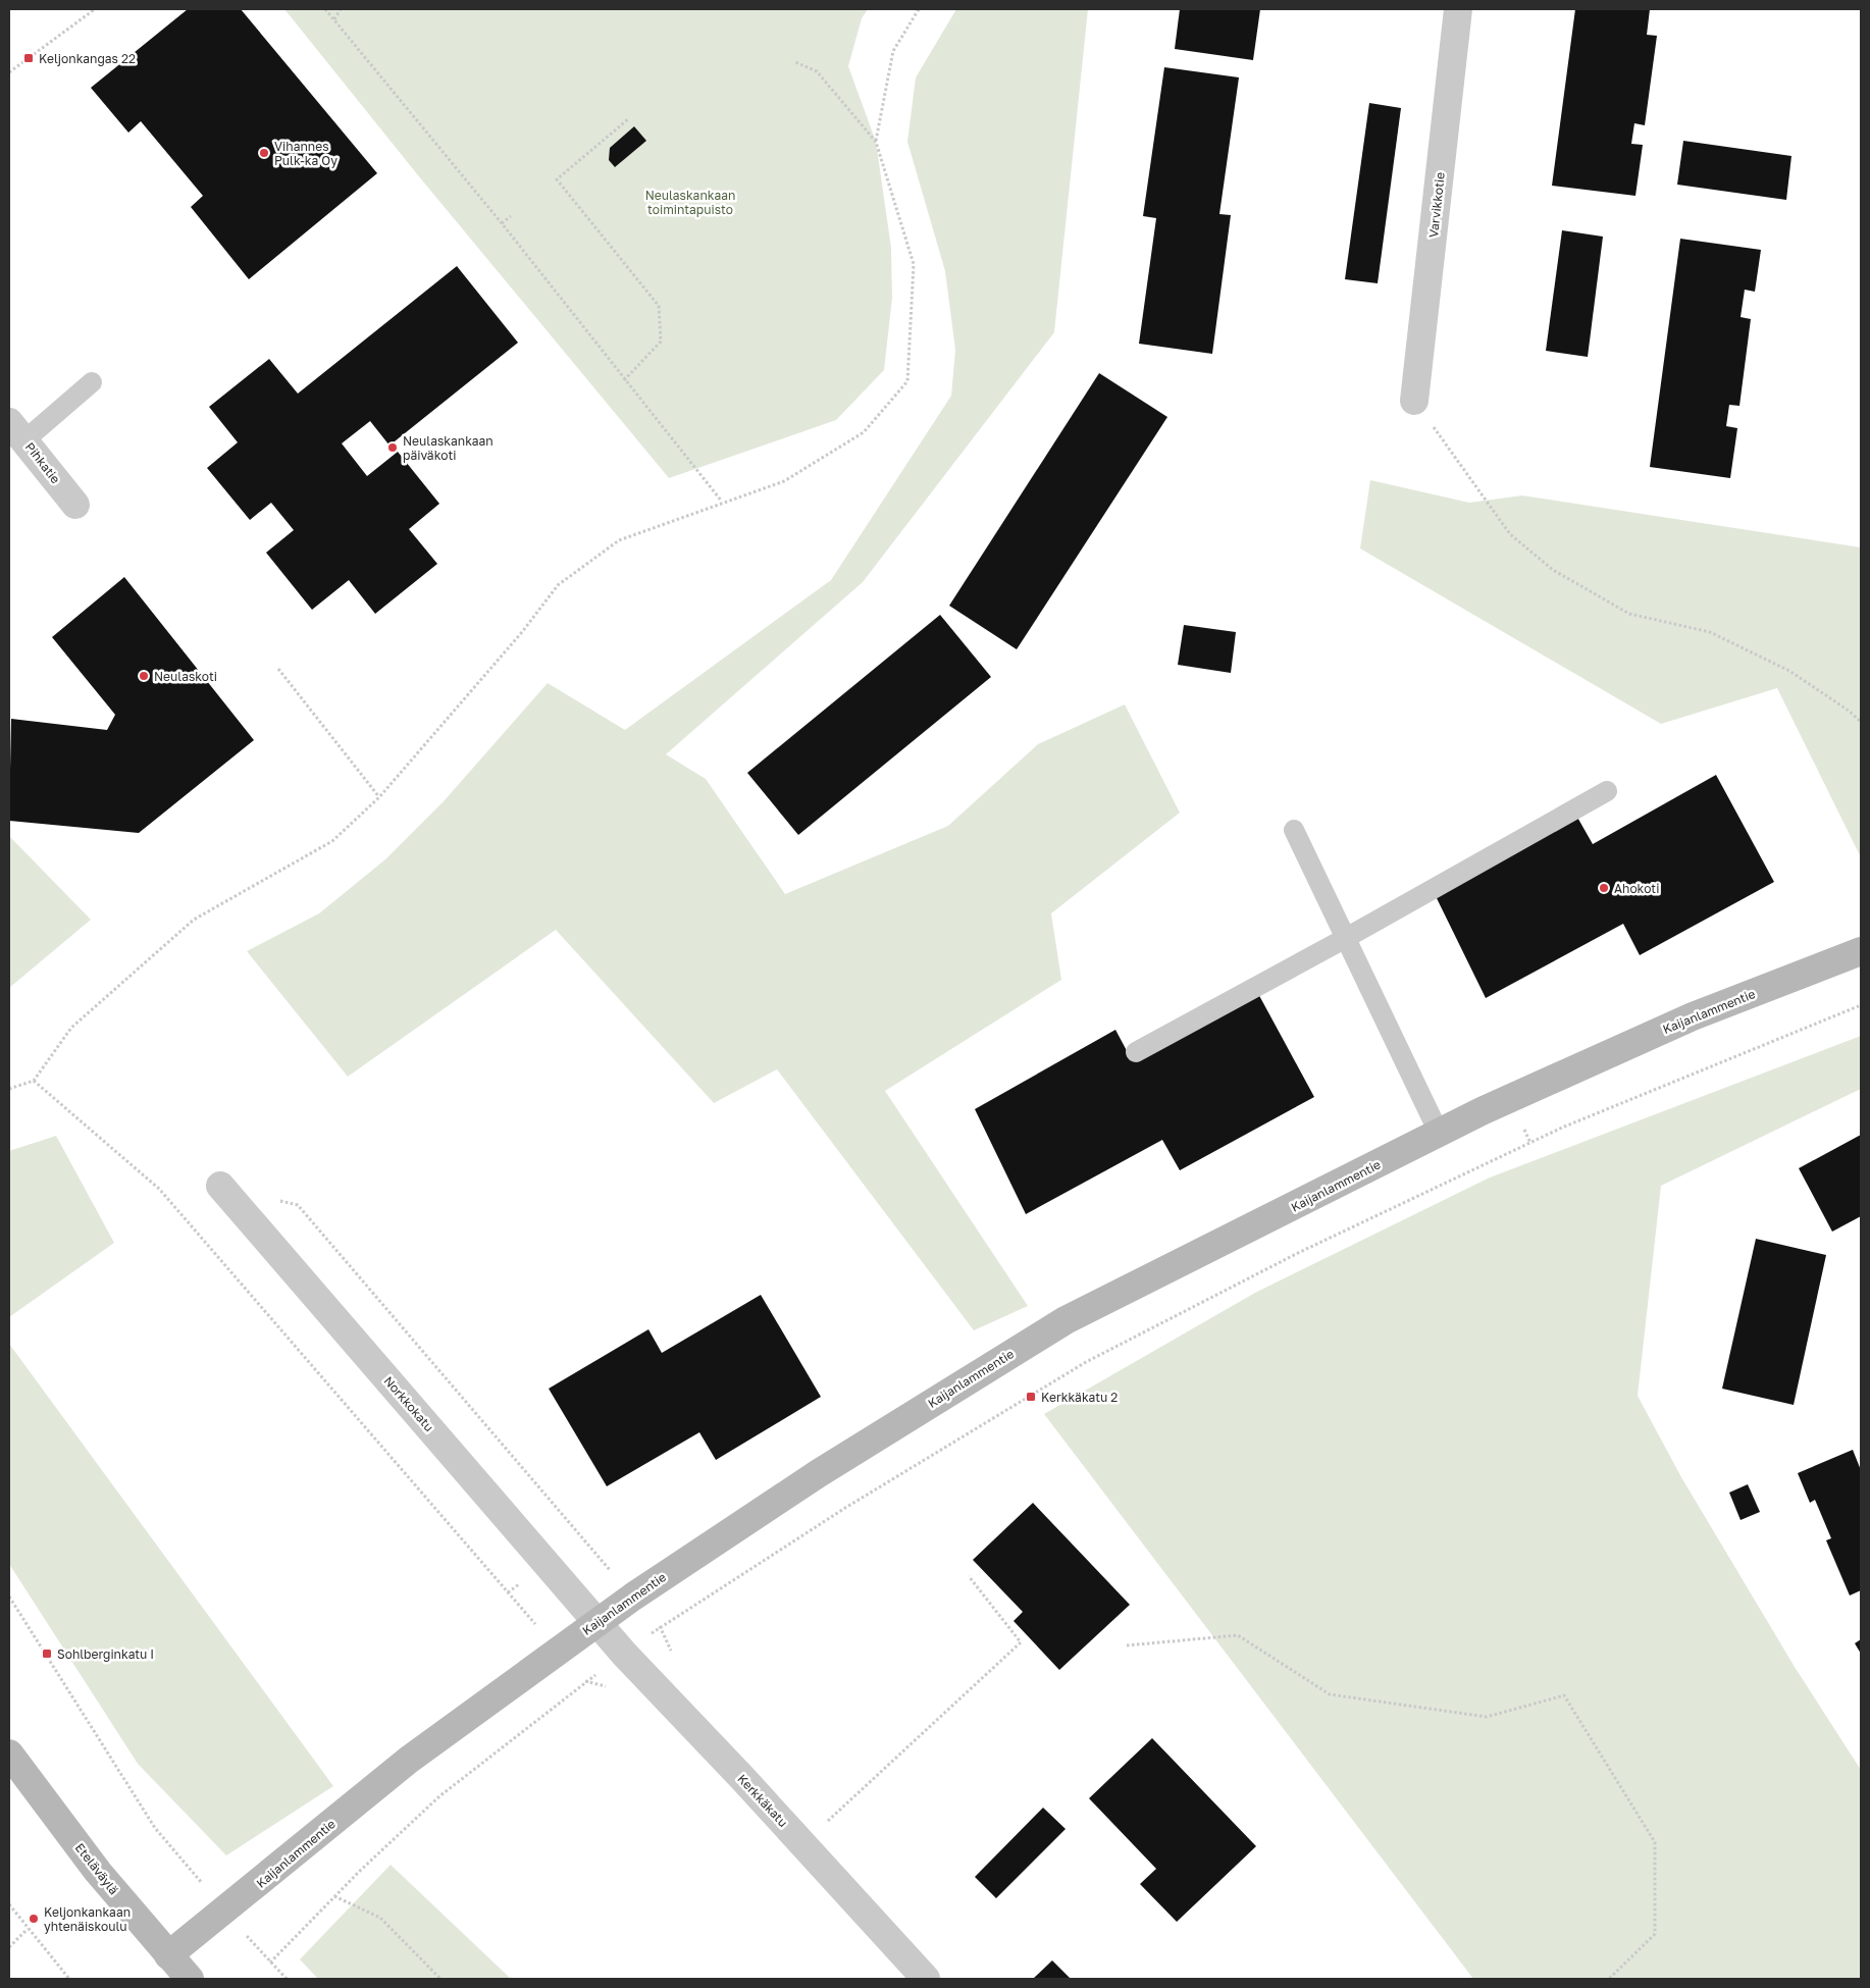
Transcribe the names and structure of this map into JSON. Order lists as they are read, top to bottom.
{
  "streets": {
    "street": [
      "Varvikkotie",
      "Pihkatie",
      "Kaijanlammentie",
      "Norkkokatu",
      "Kerkkäkatu",
      "Eteläväylä"
    ]
  },
  "crossings": [
    ["Kaijanlammentie", "Norkkokatu"],
    ["Kaijanlammentie", "Kerkkäkatu"],
    ["Kaijanlammentie", "Eteläväylä"],
    ["Norkkokatu", "Kerkkäkatu"]
  ],
  "parks": ["Neulaskankaan toimintapuisto"],
  "places": {
    "transit": ["Keljonkangas 22", "Kerkkäkatu 2", "Sohlberginkatu I"],
    "other": [
      "Vihannes Pulk-ka Oy",
      "Neulaskankaan päiväkoti",
      "Neulaskoti",
      "Ahokoti",
      "Keljonkankaan yhtenäiskoulu"
    ]
  }
}
